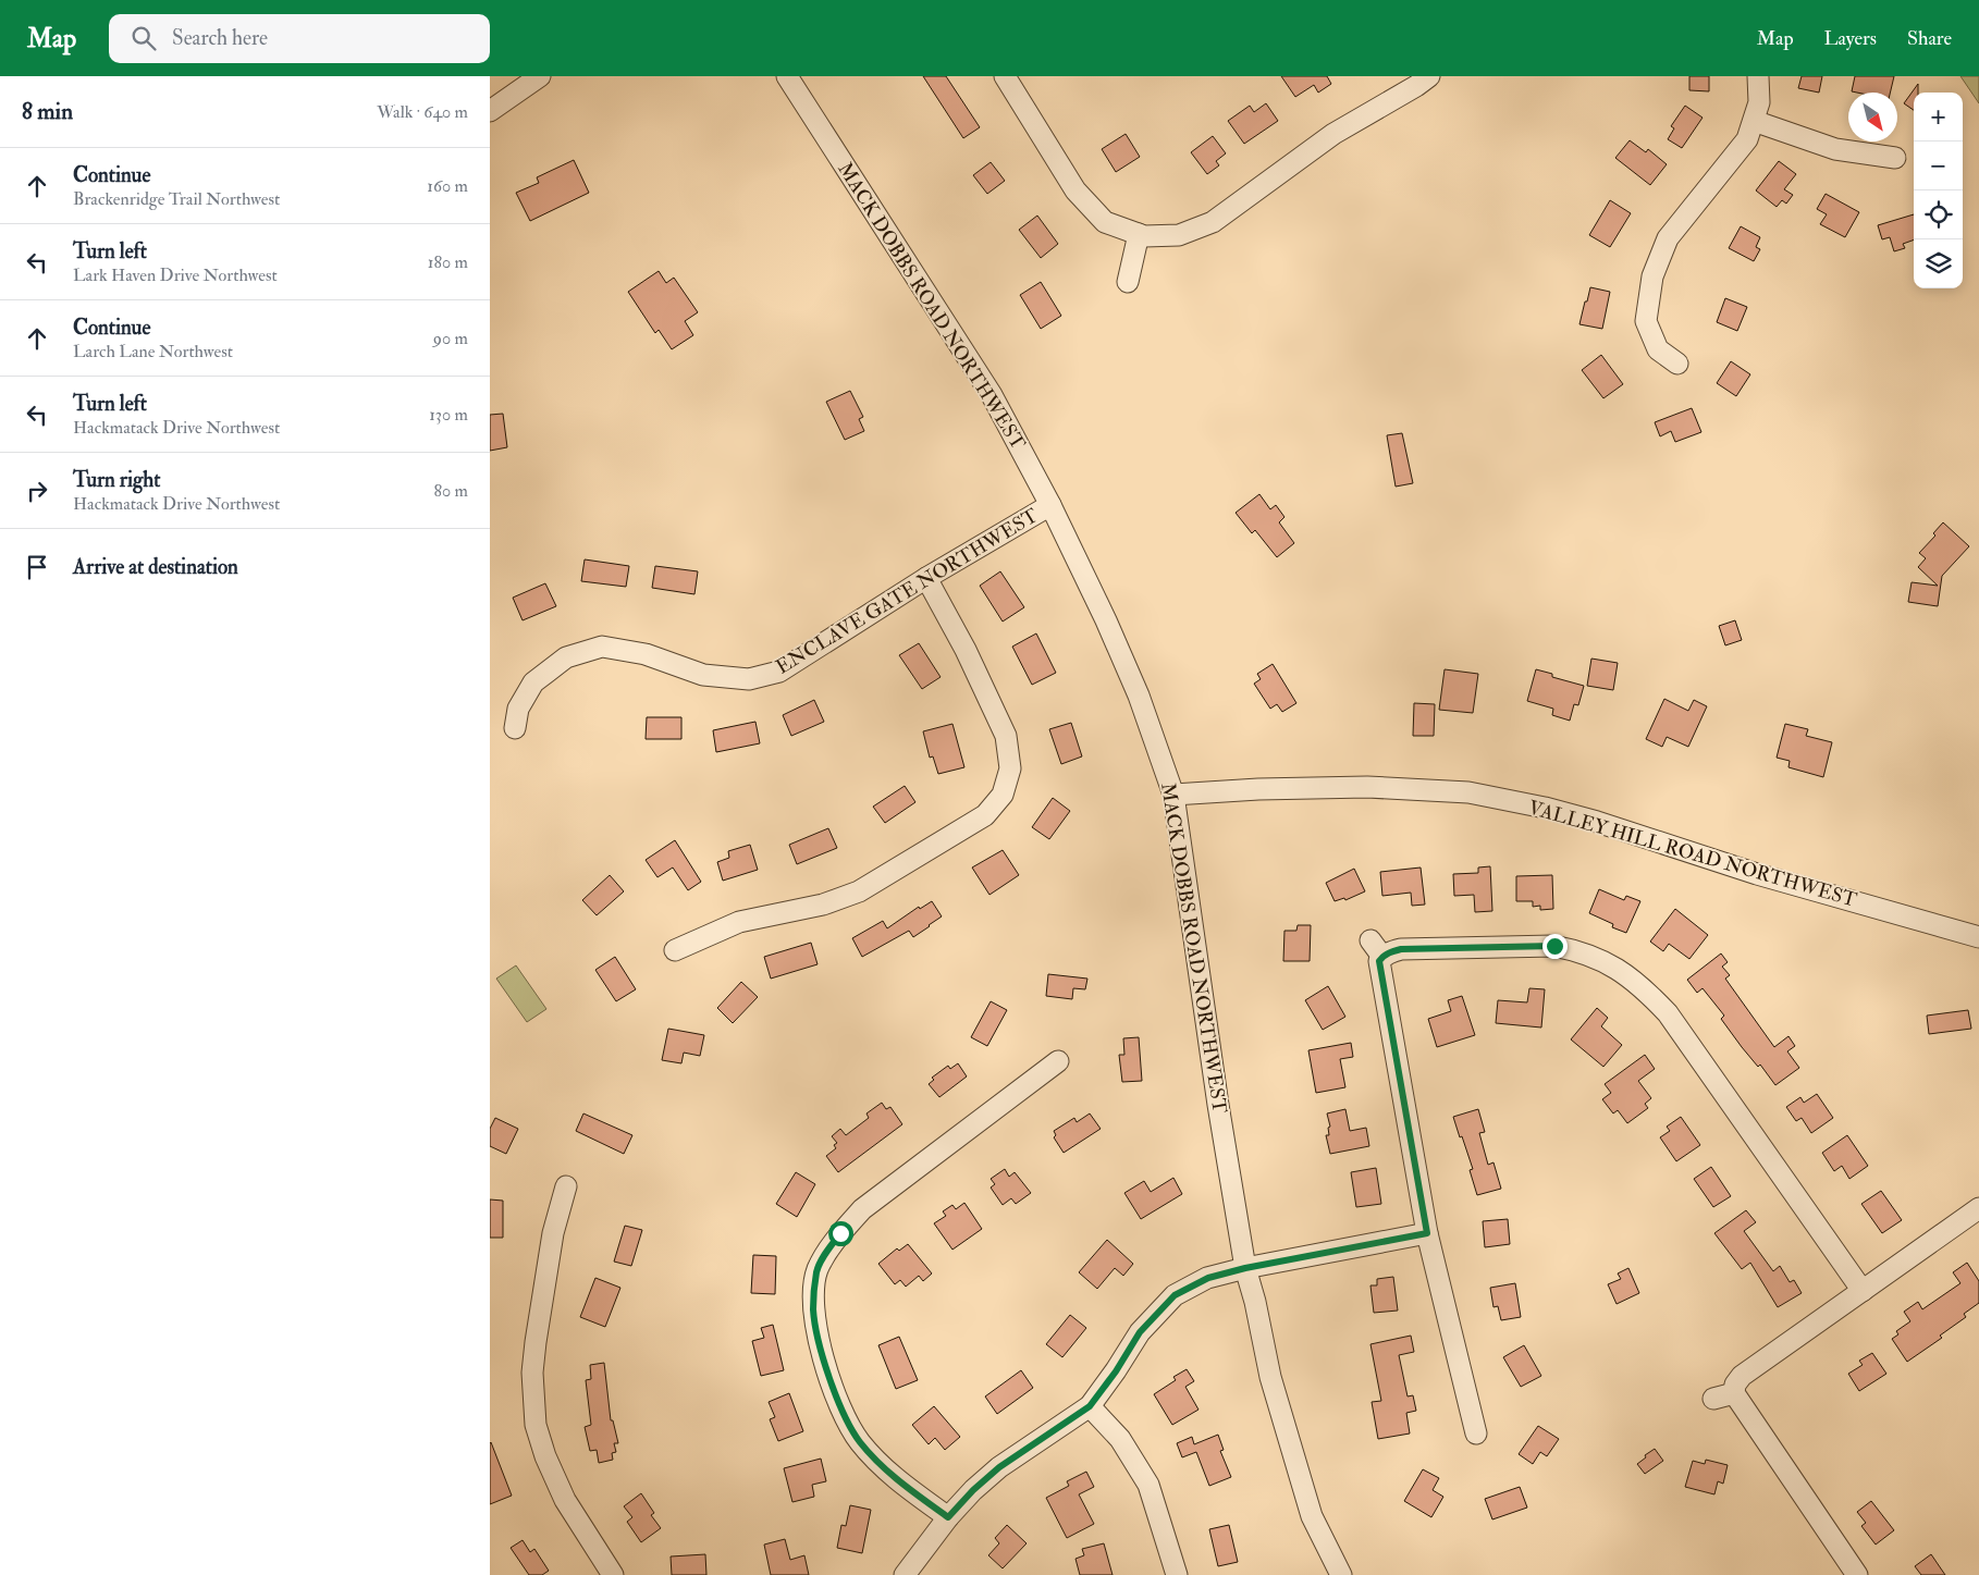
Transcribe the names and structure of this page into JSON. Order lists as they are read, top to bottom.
{
  "streets": {
    "street": ["MACK DOBBS ROAD NORTHWEST", "ENCLAVE GATE NORTHWEST", "VALLEY HILL ROAD NORTHWEST"]
  },
  "crossings": [
    ["MACK DOBBS ROAD NORTHWEST", "ENCLAVE GATE NORTHWEST"],
    ["MACK DOBBS ROAD NORTHWEST", "VALLEY HILL ROAD NORTHWEST"]
  ],
  "north": "bottom right",
  "page": {
    "header": "Map",
    "search": "Search here",
    "nav": ["Map", "Layers", "Share"],
    "heading": ["8 min", "Walk · 640 m"],
    "map_buttons": ["+", "−"],
    "list": [
      ["Continue", "Brackenridge Trail Northwest", "160 m"],
      ["Turn left", "Lark Haven Drive Northwest", "180 m"],
      ["Continue", "Larch Lane Northwest", "90 m"],
      ["Turn left", "Hackmatack Drive Northwest", "130 m"],
      ["Turn right", "Hackmatack Drive Northwest", "80 m"],
      "Arrive at destination"
    ]
  }
}
